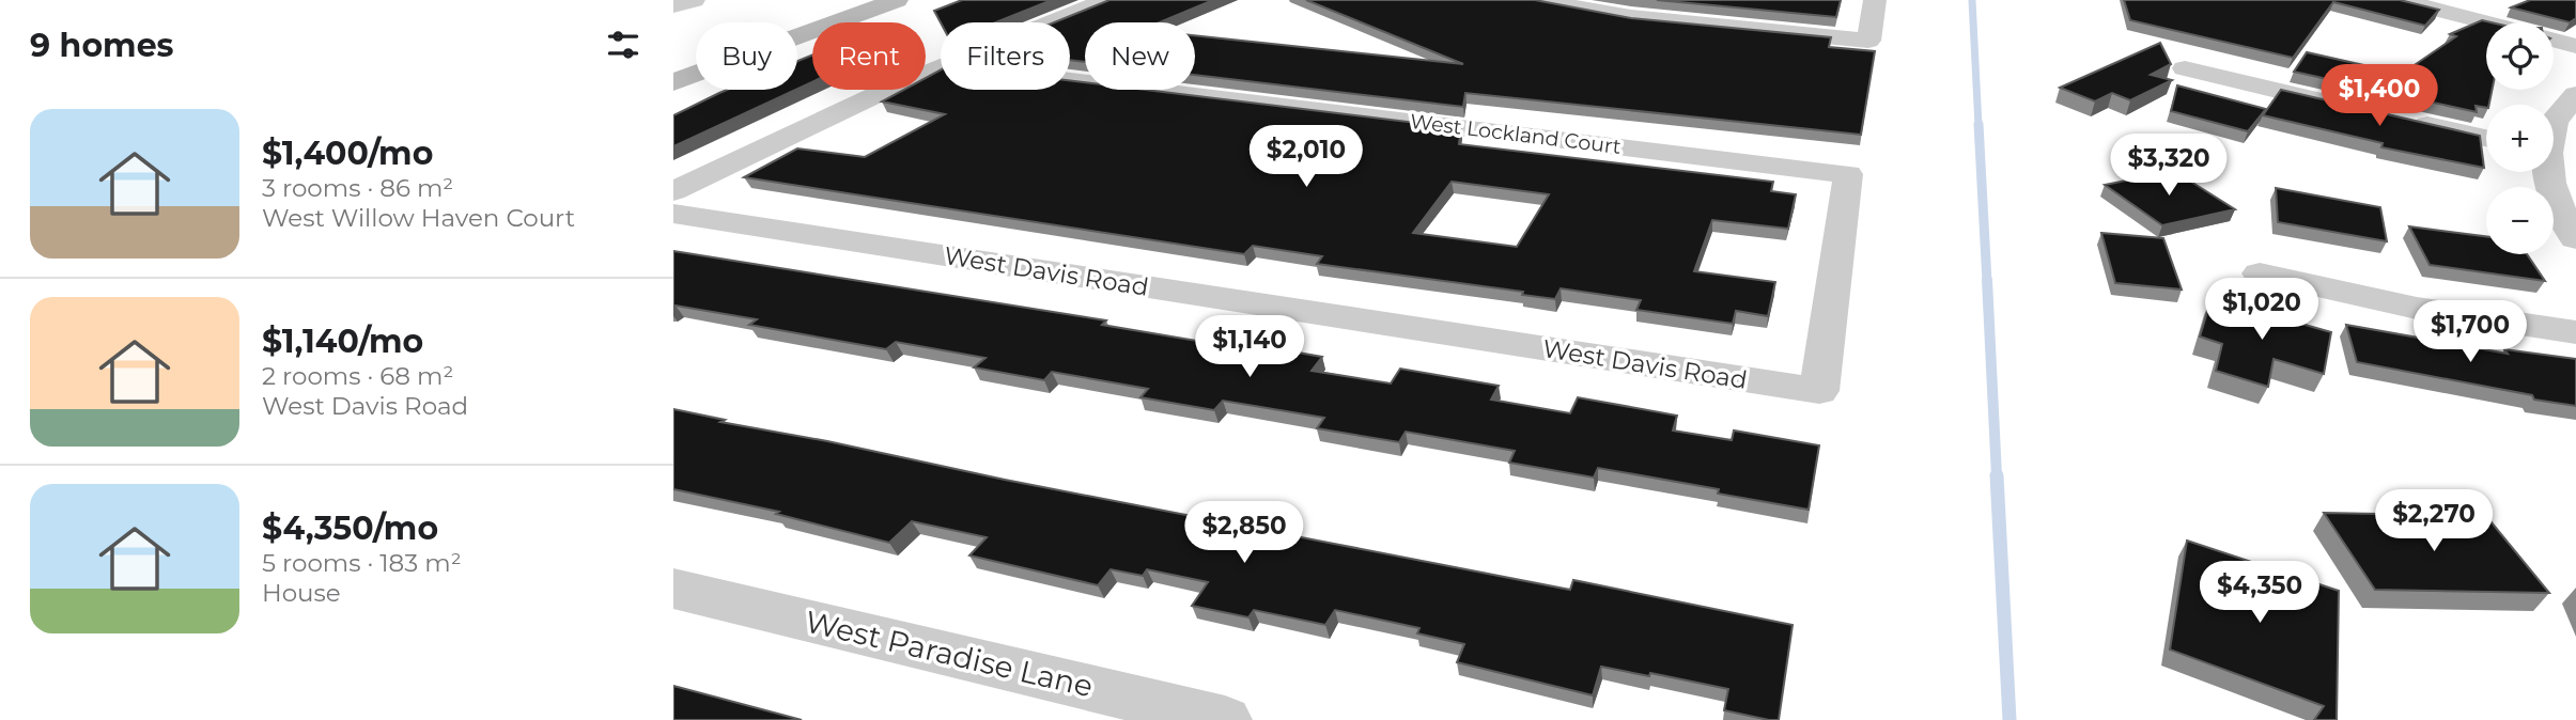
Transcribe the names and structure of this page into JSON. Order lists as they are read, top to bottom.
{
  "streets": {
    "street": ["West Lockland Court", "West Davis Road", "West Paradise Lane"]
  },
  "crossings": [
    ["West Lockland Court", "West Davis Road"]
  ],
  "page": {
    "heading": "9 homes",
    "map_buttons": ["+", "−"],
    "chip": [
      "Buy",
      "Rent",
      "Filters",
      "New"
    ],
    "price": [
      "$1,400",
      "$2,010",
      "$3,320",
      "$1,020",
      "$1,700",
      "$1,140",
      "$2,270",
      "$2,850",
      "$4,350"
    ],
    "list": [
      {
        "name": "$1,400/mo",
        "note": "3 rooms · 86 m² · West Willow Haven Court"
      },
      {
        "name": "$1,140/mo",
        "note": "2 rooms · 68 m² · West Davis Road"
      },
      {
        "name": "$4,350/mo",
        "note": "5 rooms · 183 m² · House"
      }
    ]
  }
}
